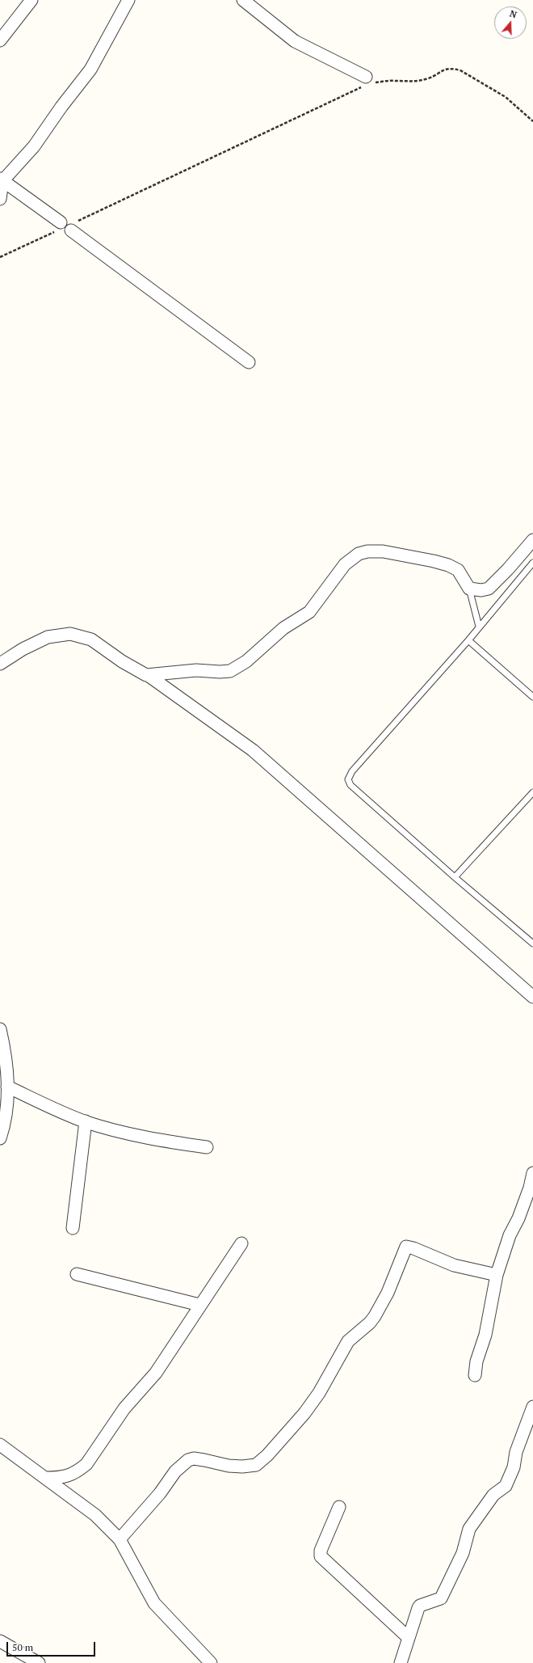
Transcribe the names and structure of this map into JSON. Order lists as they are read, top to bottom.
{
  "scale_bar": "50 m",
  "north": "top"
}
